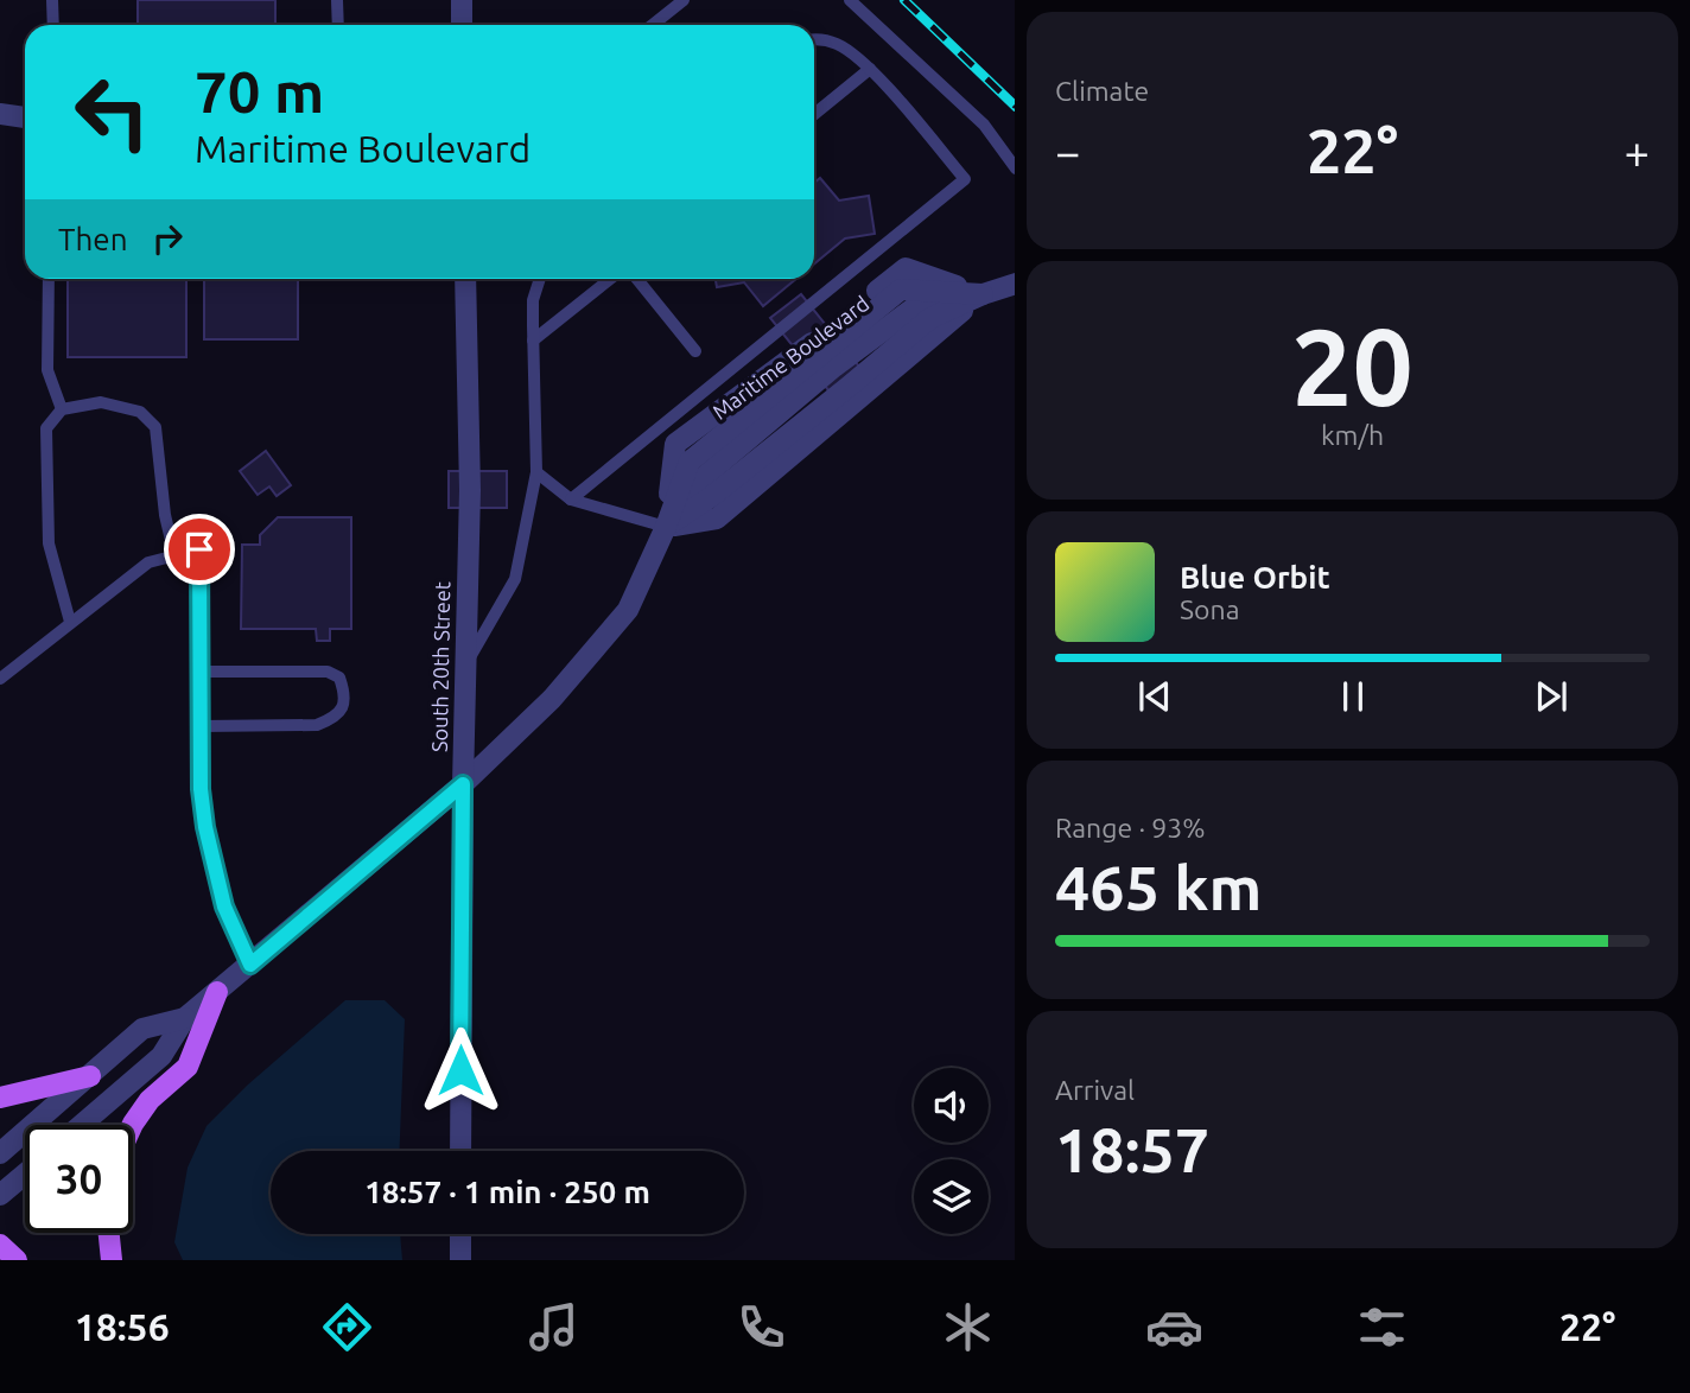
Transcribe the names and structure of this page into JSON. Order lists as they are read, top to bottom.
{
  "streets": {
    "street": ["Maritime Boulevard", "South 20th Street"]
  },
  "crossings": [
    ["Maritime Boulevard", "South 20th Street"]
  ],
  "page": {
    "tile": [
      "Climate",
      ["20", "km/h"],
      ["Range · 93%", "465 km"],
      ["Arrival", "18:57"]
    ],
    "turn": ["70 m", "Maritime Boulevard"],
    "heat": ["−", "22°", "+"],
    "then": "Then",
    "song": ["Blue Orbit", "Sona"],
    "limit": "30",
    "trip": "18:57 · 1 min · 250 m",
    "tabs": ["18:56", "22°"]
  }
}
